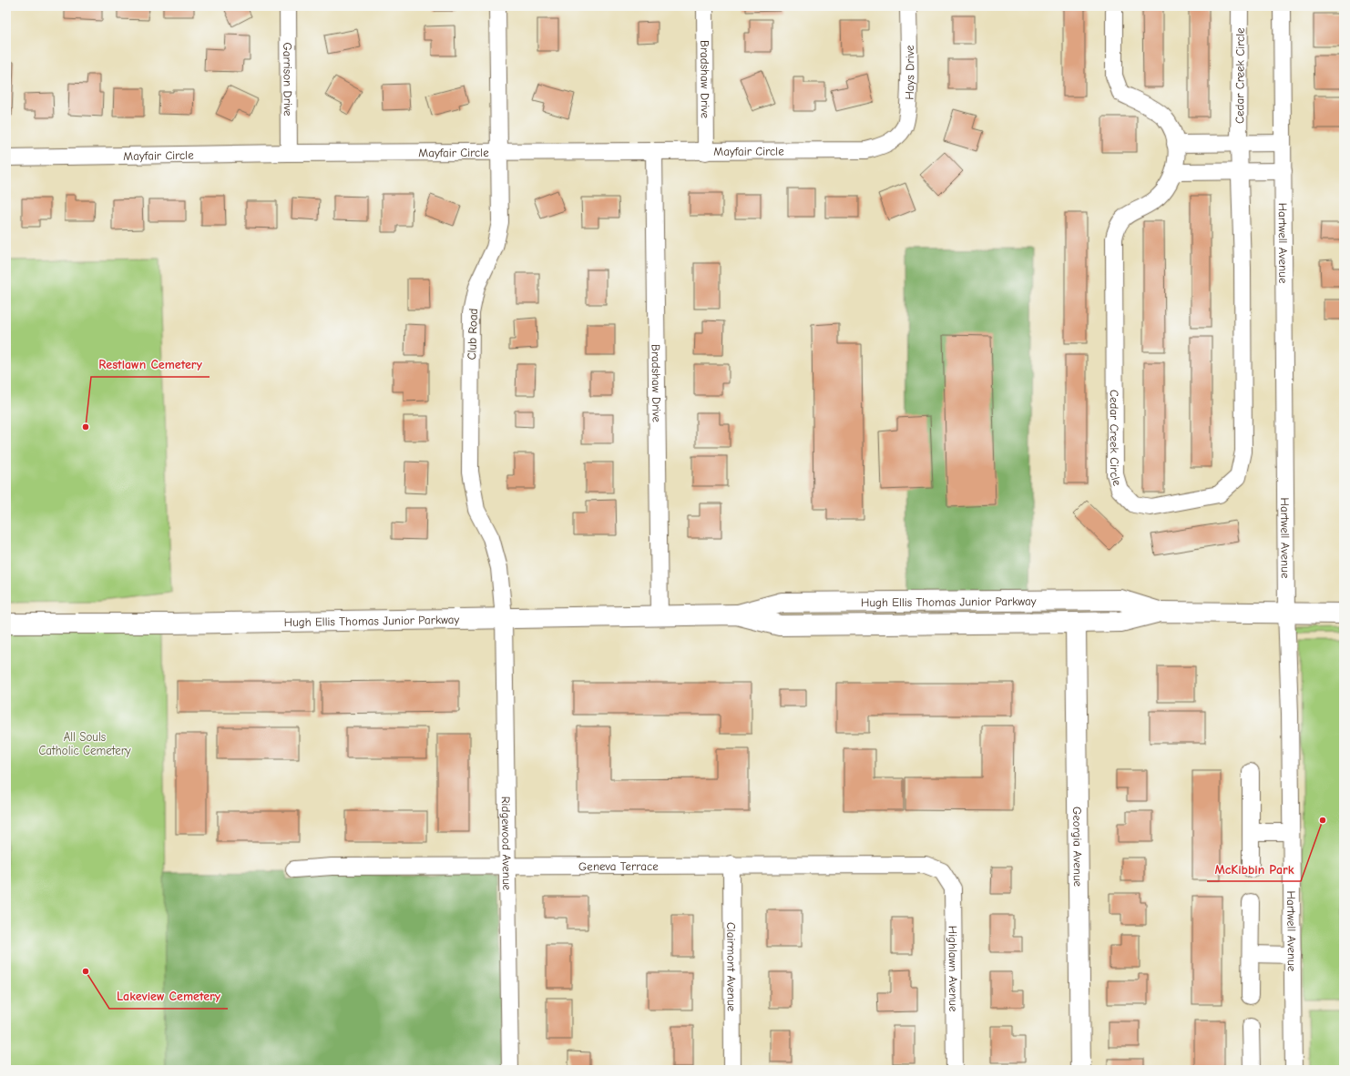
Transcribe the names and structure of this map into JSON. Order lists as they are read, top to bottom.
{
  "streets": {
    "main road": ["Hugh Ellis Thomas Junior Parkway", "Georgia Avenue"],
    "street": [
      "Hays Drive",
      "Cedar Creek Circle",
      "Garrison Drive",
      "Bradshaw Drive",
      "Mayfair Circle",
      "Hartwell Avenue",
      "Club Road",
      "Ridgewood Avenue",
      "Geneva Terrace",
      "Clairmont Avenue",
      "Highlawn Avenue"
    ]
  },
  "crossings": [
    ["Hays Drive", "Mayfair Circle"],
    ["Garrison Drive", "Mayfair Circle"],
    ["Bradshaw Drive", "Mayfair Circle"],
    ["Bradshaw Drive", "Hugh Ellis Thomas Junior Parkway"],
    ["Mayfair Circle", "Club Road"],
    ["Hartwell Avenue", "Hugh Ellis Thomas Junior Parkway"],
    ["Club Road", "Hugh Ellis Thomas Junior Parkway"],
    ["Club Road", "Ridgewood Avenue"],
    ["Hugh Ellis Thomas Junior Parkway", "Ridgewood Avenue"],
    ["Hugh Ellis Thomas Junior Parkway", "Georgia Avenue"],
    ["Ridgewood Avenue", "Geneva Terrace"],
    ["Geneva Terrace", "Clairmont Avenue"],
    ["Geneva Terrace", "Highlawn Avenue"]
  ],
  "parks": ["All Souls Catholic Cemetery"],
  "places": ["Restlawn Cemetery", "McKibbin Park", "Lakeview Cemetery"]
}
